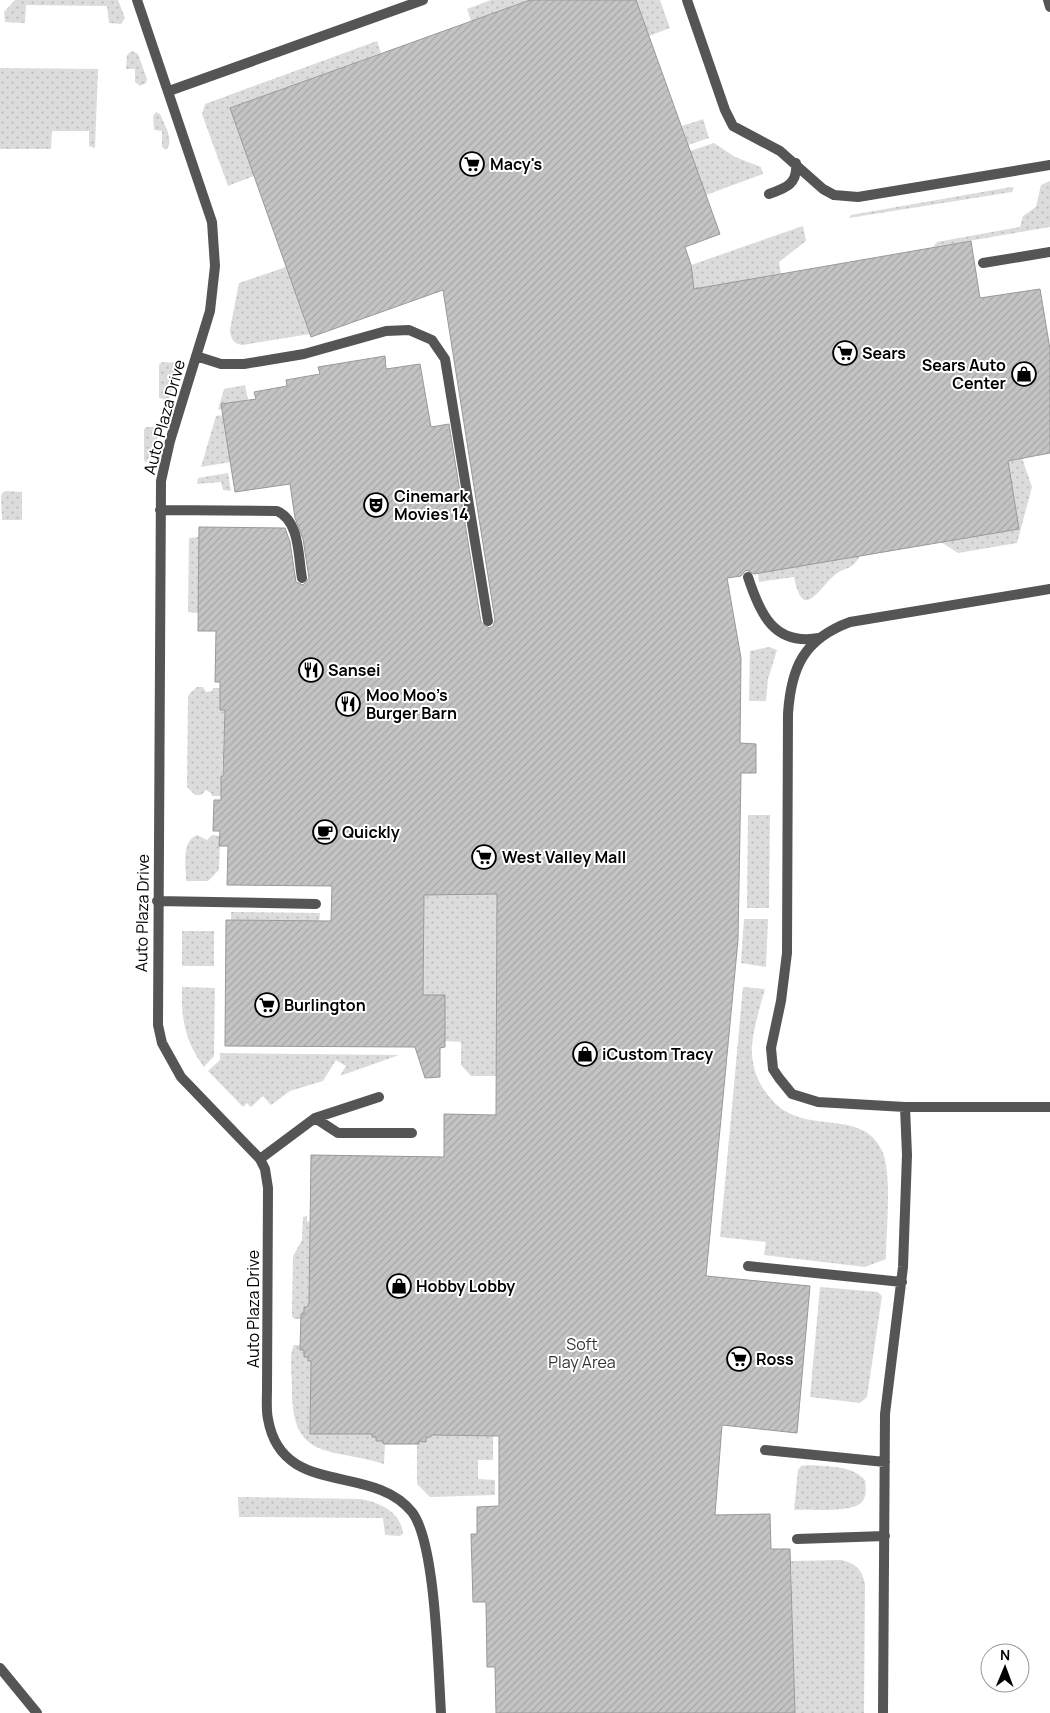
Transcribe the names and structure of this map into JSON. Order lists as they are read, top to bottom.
{
  "streets": {
    "lane": ["Auto Plaza Drive"]
  },
  "parks": ["Soft Play Area"],
  "places": {
    "supermarket": [
      "Macy's",
      "Sears",
      "West Valley Mall",
      "Burlington",
      "Ross"
    ],
    "shop": ["Sears Auto Center", "iCustom Tracy", "Hobby Lobby"],
    "theatre": ["Cinemark Movies 14"],
    "restaurant": ["Sansei", "Moo Moo’s Burger Barn"],
    "cafe": ["Quickly"]
  },
  "north": "top"
}
